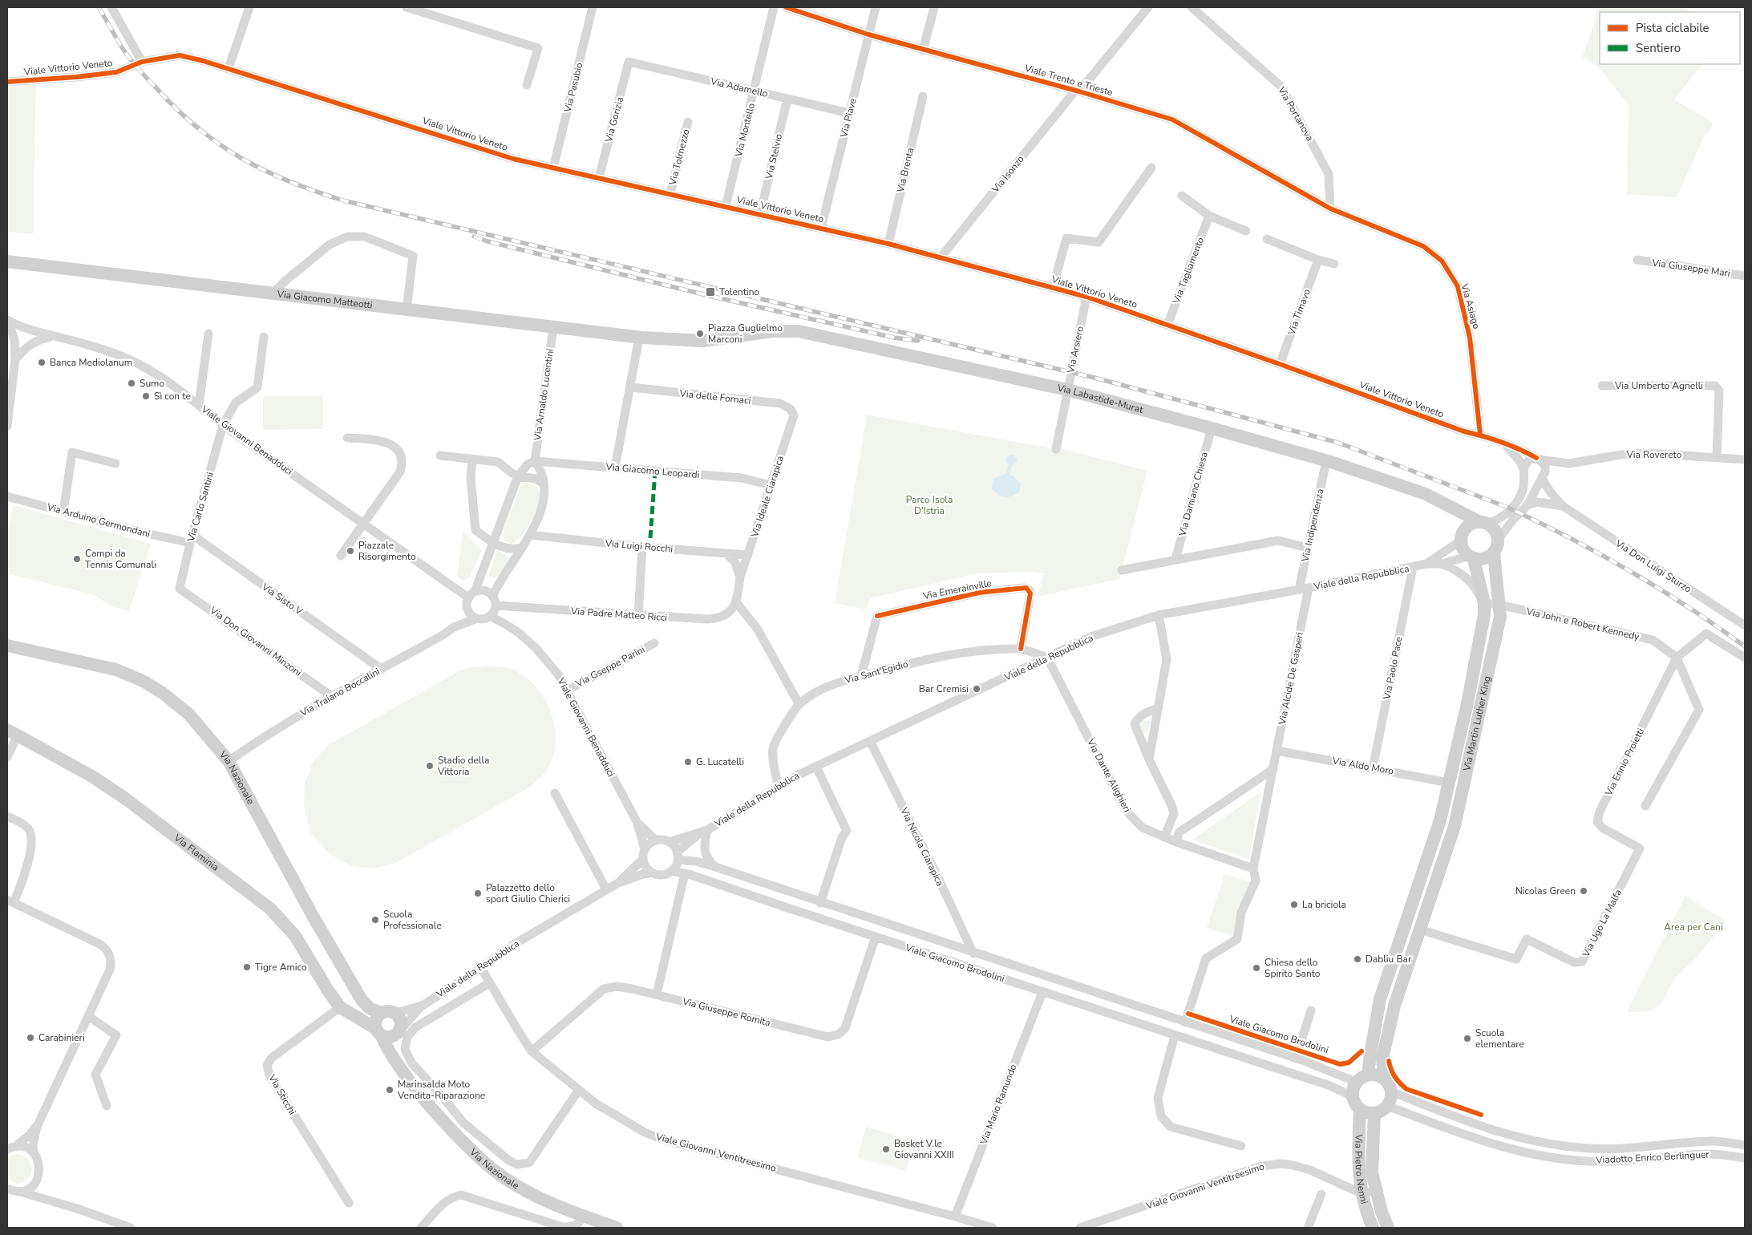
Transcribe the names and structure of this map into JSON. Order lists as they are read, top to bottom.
{
  "streets": {
    "street": [
      "Viale Vittorio Veneto",
      "Viale Trento e Trieste",
      "Via Pasubio",
      "Via Adamello",
      "Via Portanova",
      "Via Piave",
      "Via Gorizia",
      "Via Montello",
      "Via Stelvio",
      "Via Tolmezzo",
      "Via Brenta",
      "Via Isonzo",
      "Via Giuseppe Mari",
      "Via Tagliamento",
      "Via Giacomo Matteotti",
      "Via Asiago",
      "Via Timavo",
      "Via Arsiero",
      "Via Umberto Agnelli",
      "Via Arnaldo Lucentini",
      "Via delle Fornaci",
      "Via Labastide-Murat",
      "Viale Giovanni Benadduci",
      "Via Rovereto",
      "Via Giacomo Leopardi",
      "Via Damiano Chiesa",
      "Via Ideale Ciarapica",
      "Via Carlo Santini",
      "Via Arduino Germondani",
      "Via Indipendenza",
      "Via Luigi Rocchi",
      "Via Don Luigi Sturzo",
      "Viale della Repubblica",
      "Via Emerainville",
      "Via Sisto V",
      "Via Padre Matteo Ricci",
      "Via John e Robert Kennedy",
      "Via Don Giovanni Minzoni",
      "Via Gseppe Parini",
      "Via Paolo Pace",
      "Via Sant'Egidio",
      "Via Alcide De Gasperi",
      "Via Traiano Boccalini",
      "Via Martin Luther King",
      "Via Ennio Proietti",
      "Via Aldo Moro",
      "Via Dante Alighieri",
      "Via Nazionale",
      "Via Nicola Ciarapica",
      "Via Flaminia",
      "Via Ugo La Malfa",
      "Viale Giacomo Brodolini",
      "Via Giuseppe Romita",
      "Via Sticchi",
      "Via Mario Ramundo",
      "Viale Giovanni Ventitreesimo",
      "Viadotto Enrico Berlinguer",
      "Via Pietro Nenni"
    ]
  },
  "crossings": [
    ["Viale Vittorio Veneto", "Via Pasubio"],
    ["Viale Vittorio Veneto", "Via Piave"],
    ["Viale Vittorio Veneto", "Via Gorizia"],
    ["Viale Vittorio Veneto", "Via Montello"],
    ["Viale Vittorio Veneto", "Via Stelvio"],
    ["Viale Vittorio Veneto", "Via Tolmezzo"],
    ["Viale Vittorio Veneto", "Via Brenta"],
    ["Viale Vittorio Veneto", "Via Isonzo"],
    ["Viale Vittorio Veneto", "Via Tagliamento"],
    ["Viale Vittorio Veneto", "Via Asiago"],
    ["Viale Vittorio Veneto", "Via Timavo"],
    ["Viale Vittorio Veneto", "Via Arsiero"],
    ["Viale Vittorio Veneto", "Via Rovereto"],
    ["Viale Trento e Trieste", "Via Portanova"],
    ["Viale Trento e Trieste", "Via Piave"],
    ["Viale Trento e Trieste", "Via Isonzo"],
    ["Viale Trento e Trieste", "Via Asiago"],
    ["Via Adamello", "Via Piave"],
    ["Via Adamello", "Via Gorizia"],
    ["Via Adamello", "Via Montello"],
    ["Via Adamello", "Via Stelvio"],
    ["Via Portanova", "Via Asiago"],
    ["Via Giacomo Matteotti", "Via Arnaldo Lucentini"],
    ["Via Giacomo Matteotti", "Via Labastide-Murat"],
    ["Via Arsiero", "Via Labastide-Murat"],
    ["Via Umberto Agnelli", "Via Rovereto"],
    ["Via Arnaldo Lucentini", "Via Giacomo Leopardi"],
    ["Via delle Fornaci", "Via Ideale Ciarapica"],
    ["Via Labastide-Murat", "Via Damiano Chiesa"],
    ["Via Labastide-Murat", "Via Indipendenza"],
    ["Via Labastide-Murat", "Viale della Repubblica"],
    ["Via Labastide-Murat", "Via Martin Luther King"],
    ["Viale Giovanni Benadduci", "Via Carlo Santini"],
    ["Viale Giovanni Benadduci", "Viale della Repubblica"],
    ["Viale Giovanni Benadduci", "Via Padre Matteo Ricci"],
    ["Viale Giovanni Benadduci", "Via Gseppe Parini"],
    ["Viale Giovanni Benadduci", "Via Traiano Boccalini"],
    ["Viale Giovanni Benadduci", "Viale Giacomo Brodolini"],
    ["Via Giacomo Leopardi", "Via Ideale Ciarapica"],
    ["Via Ideale Ciarapica", "Via Luigi Rocchi"],
    ["Via Ideale Ciarapica", "Via Padre Matteo Ricci"],
    ["Via Carlo Santini", "Via Arduino Germondani"],
    ["Via Carlo Santini", "Via Sisto V"],
    ["Via Carlo Santini", "Via Don Giovanni Minzoni"],
    ["Via Arduino Germondani", "Via Sisto V"],
    ["Via Indipendenza", "Viale della Repubblica"],
    ["Via Indipendenza", "Via Alcide De Gasperi"],
    ["Viale della Repubblica", "Via John e Robert Kennedy"],
    ["Viale della Repubblica", "Via Paolo Pace"],
    ["Viale della Repubblica", "Via Sant'Egidio"],
    ["Viale della Repubblica", "Via Alcide De Gasperi"],
    ["Viale della Repubblica", "Via Martin Luther King"],
    ["Viale della Repubblica", "Via Dante Alighieri"],
    ["Viale della Repubblica", "Via Nazionale"],
    ["Viale della Repubblica", "Via Nicola Ciarapica"],
    ["Viale della Repubblica", "Via Flaminia"],
    ["Viale della Repubblica", "Viale Giacomo Brodolini"],
    ["Viale della Repubblica", "Viale Giovanni Ventitreesimo"],
    ["Via Emerainville", "Via Sant'Egidio"],
    ["Via Sisto V", "Via Traiano Boccalini"],
    ["Via Padre Matteo Ricci", "Via Traiano Boccalini"],
    ["Via John e Robert Kennedy", "Via Martin Luther King"],
    ["Via John e Robert Kennedy", "Via Ennio Proietti"],
    ["Via Don Giovanni Minzoni", "Via Traiano Boccalini"],
    ["Via Paolo Pace", "Via Aldo Moro"],
    ["Via Sant'Egidio", "Via Dante Alighieri"],
    ["Via Alcide De Gasperi", "Via Aldo Moro"],
    ["Via Alcide De Gasperi", "Via Dante Alighieri"],
    ["Via Alcide De Gasperi", "Viale Giacomo Brodolini"],
    ["Via Traiano Boccalini", "Via Nazionale"],
    ["Via Martin Luther King", "Via Aldo Moro"],
    ["Via Martin Luther King", "Via Ugo La Malfa"],
    ["Via Martin Luther King", "Viale Giacomo Brodolini"],
    ["Via Martin Luther King", "Viadotto Enrico Berlinguer"],
    ["Via Martin Luther King", "Via Pietro Nenni"],
    ["Via Ennio Proietti", "Via Ugo La Malfa"],
    ["Via Nazionale", "Via Flaminia"],
    ["Via Nicola Ciarapica", "Viale Giacomo Brodolini"],
    ["Via Flaminia", "Via Sticchi"],
    ["Viale Giacomo Brodolini", "Via Giuseppe Romita"],
    ["Viale Giacomo Brodolini", "Via Mario Ramundo"],
    ["Viale Giacomo Brodolini", "Viadotto Enrico Berlinguer"],
    ["Viale Giacomo Brodolini", "Via Pietro Nenni"],
    ["Via Giuseppe Romita", "Viale Giovanni Ventitreesimo"],
    ["Via Mario Ramundo", "Viale Giovanni Ventitreesimo"],
    ["Viale Giovanni Ventitreesimo", "Via Pietro Nenni"],
    ["Viadotto Enrico Berlinguer", "Via Pietro Nenni"]
  ],
  "parks": ["Parco Isola D'Istria", "Area per Cani"],
  "places": {
    "transit": ["Tolentino"],
    "other": [
      "Piazza Guglielmo Marconi",
      "Banca Mediolanum",
      "Sumo",
      "Sì con te",
      "Piazzale Risorgimento",
      "Campi da Tennis Comunali",
      "Bar Cremisi",
      "G. Lucatelli",
      "Stadio della Vittoria",
      "Nicolas Green",
      "Palazzetto dello sport Giulio Chierici",
      "La briciola",
      "Scuola Professionale",
      "Dabliu Bar",
      "Tigre Amico",
      "Chiesa dello Spirito Santo",
      "Carabinieri",
      "Scuola elementare",
      "Marinsalda Moto Vendita-Riparazione",
      "Basket V.le Giovanni XXIII"
    ]
  },
  "legend": ["Pista ciclabile", "Sentiero"]
}
